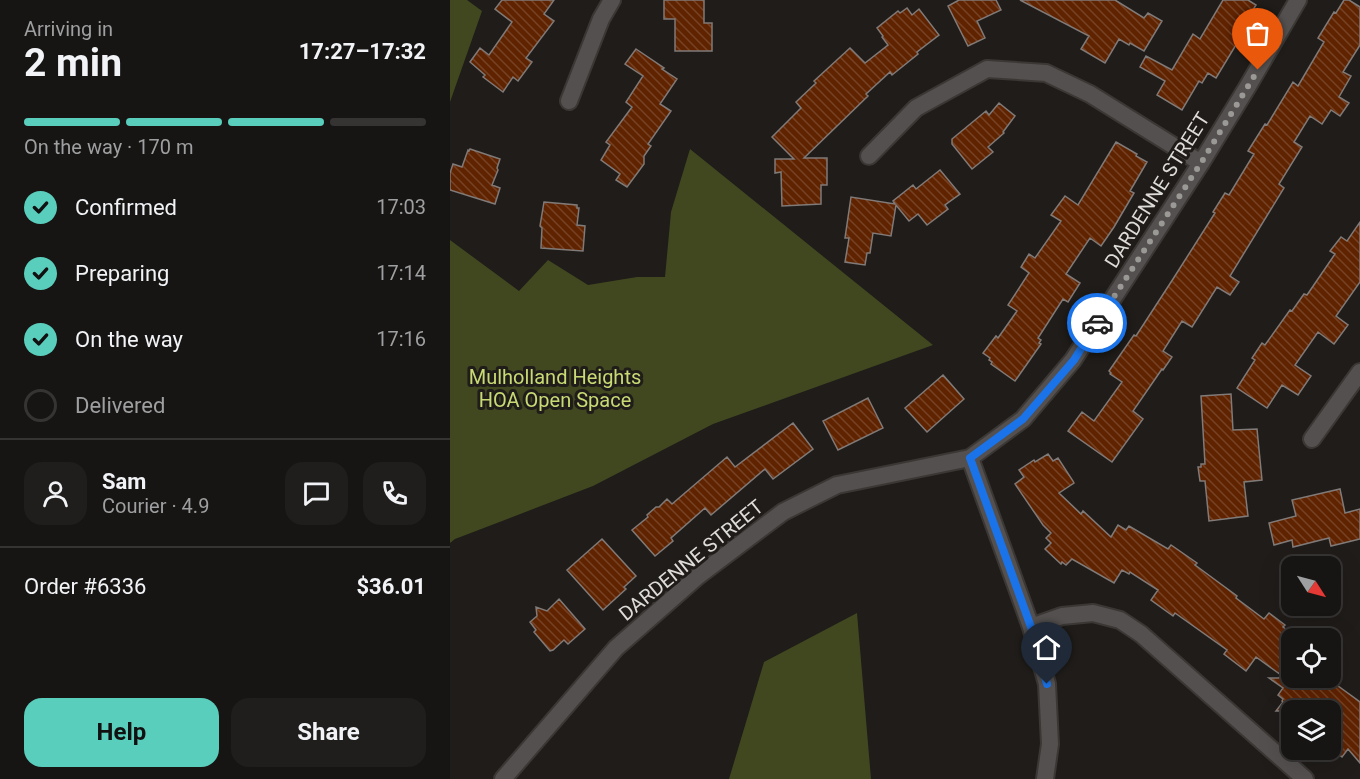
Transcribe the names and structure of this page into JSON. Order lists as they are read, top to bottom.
{
  "streets": {
    "street": ["DARDENNE STREET"]
  },
  "parks": ["Mulholland Heights HOA Open Space"],
  "north": "bottom right",
  "page": {
    "heading": ["2 min", "Arriving in", "17:27–17:32"],
    "panel": [
      "Sam",
      "Courier · 4.9",
      "Order #6336",
      "$36.01"
    ],
    "bar": "On the way · 170 m",
    "list": [
      ["Confirmed", "17:03"],
      ["Preparing", "17:14"],
      ["On the way", "17:16"],
      "Delivered"
    ],
    "buttons": ["Help", "Share"]
  }
}
